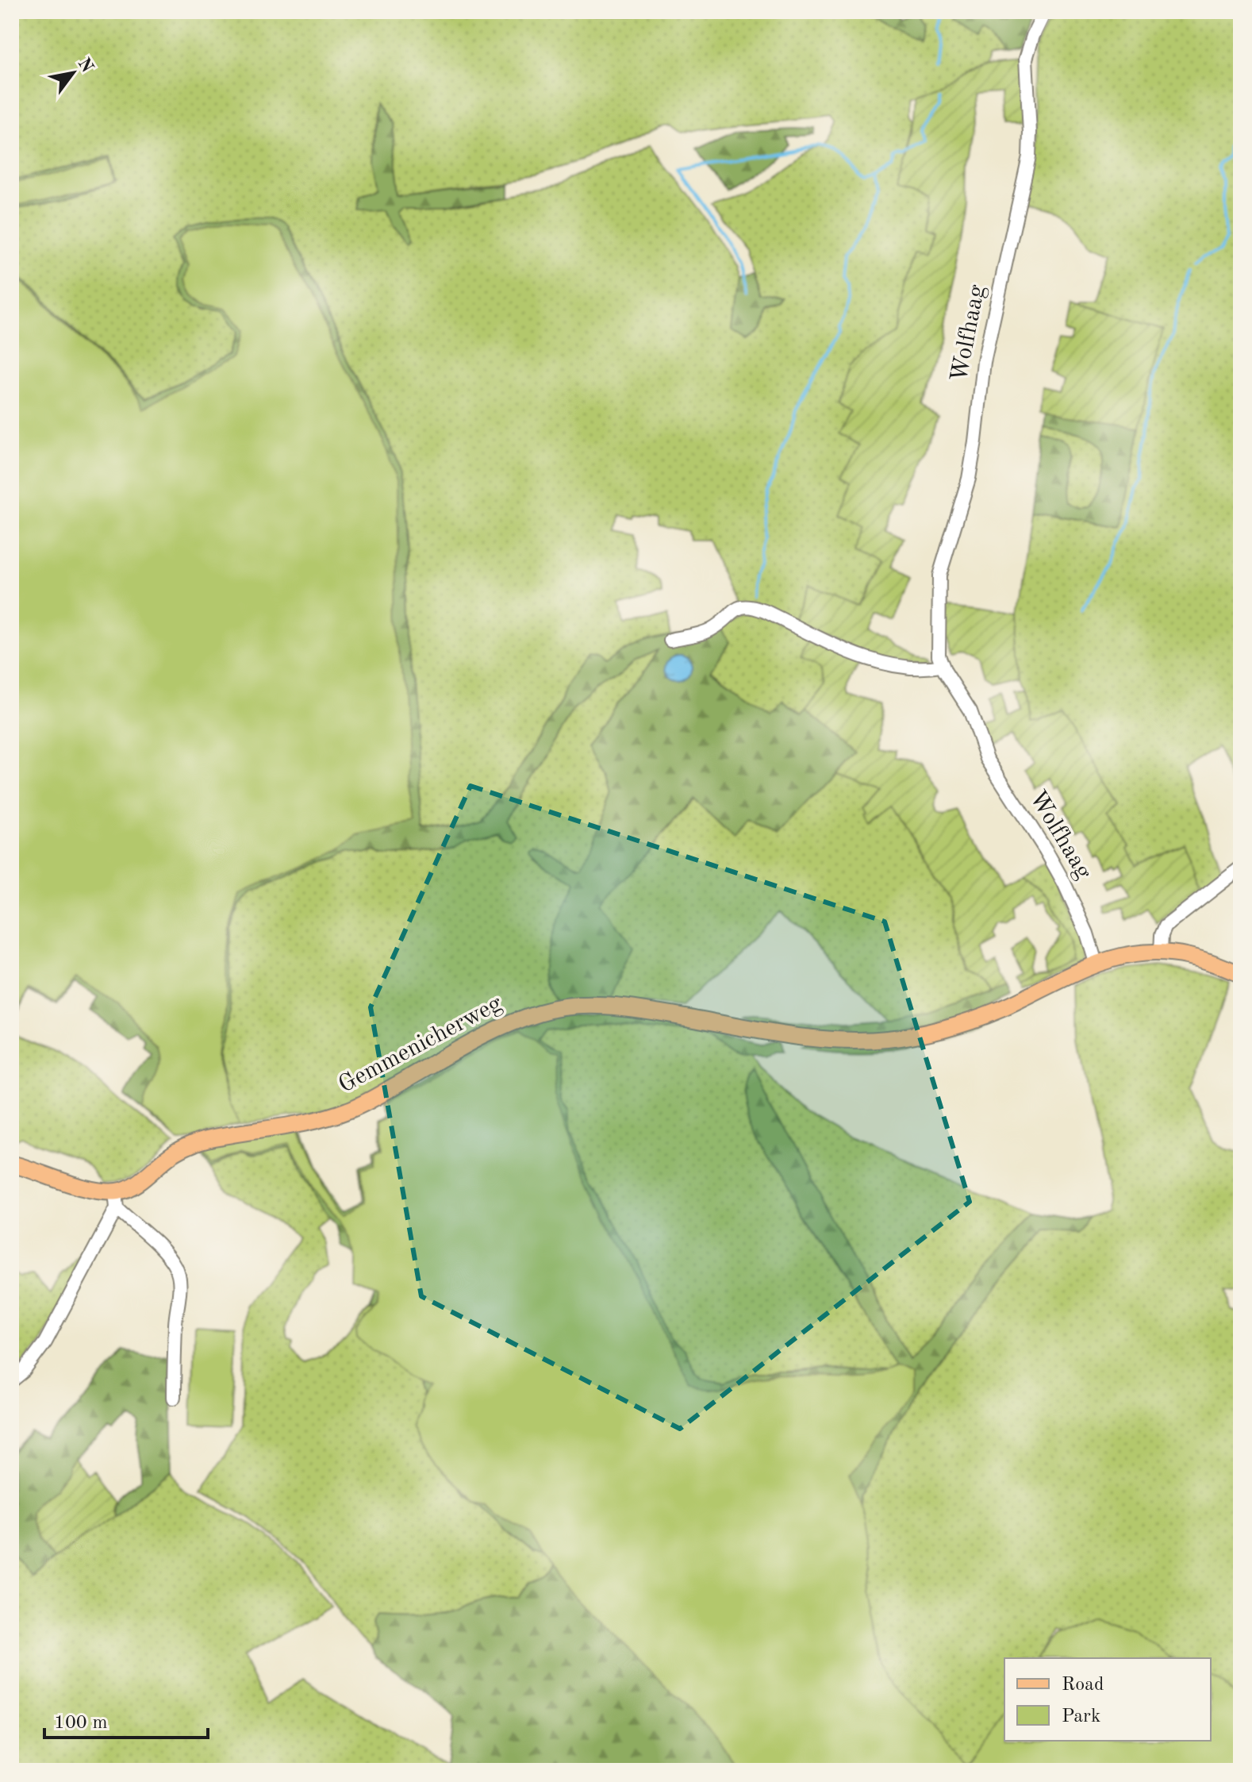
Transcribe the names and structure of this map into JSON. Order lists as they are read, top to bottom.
{
  "streets": {
    "main road": ["Gemmenicherweg"],
    "street": ["Wolfhaag"]
  },
  "crossings": [
    ["Wolfhaag", "Gemmenicherweg"]
  ],
  "legend": ["Road", "Park"],
  "scale_bar": "100 m",
  "north": "top right"
}
